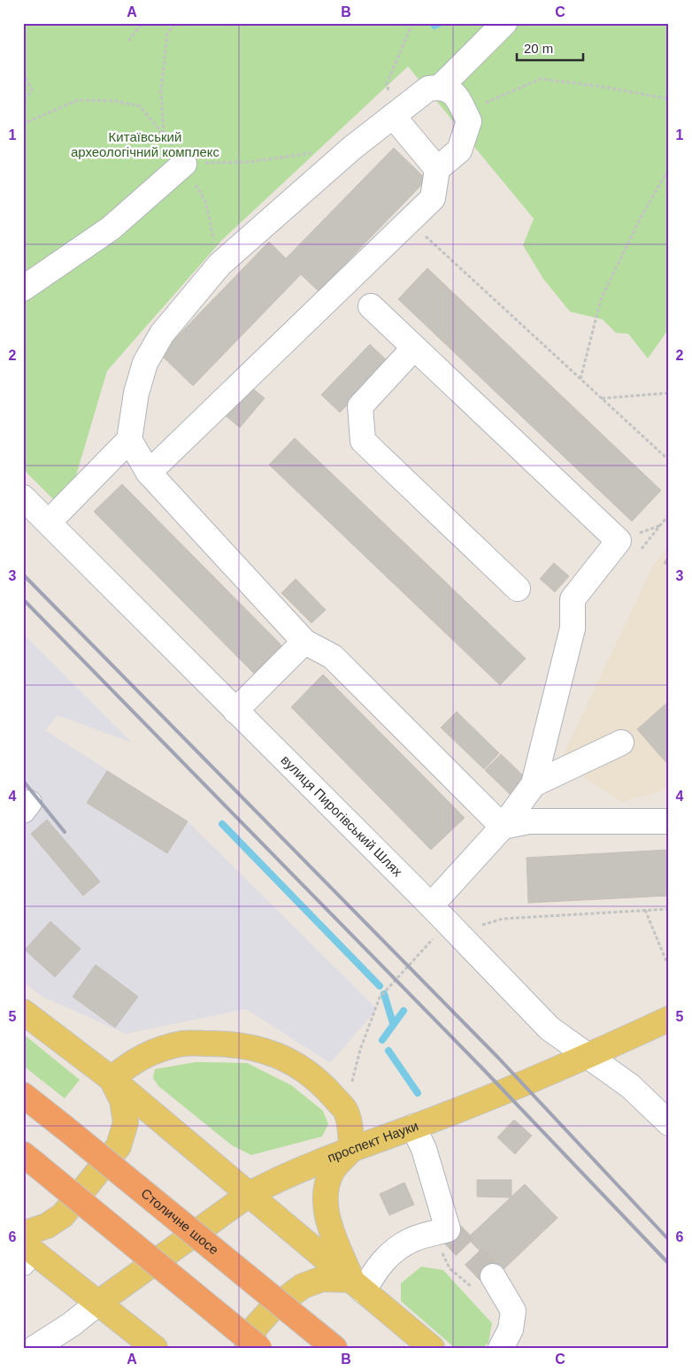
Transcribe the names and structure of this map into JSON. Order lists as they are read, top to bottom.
{
  "streets": {
    "highway": ["Столичне шосе"],
    "main road": ["проспект Науки"],
    "street": ["вулиця Пирогівський Шлях"]
  },
  "crossings": [
    ["вулиця Пирогівський Шлях", "проспект Науки"]
  ],
  "parks": ["Китаївський археологічний комплекс"],
  "scale_bar": "20 m",
  "grid": {
    "columns": ["A", "B", "C"],
    "rows": [
      "1",
      "2",
      "3",
      "4",
      "5",
      "6"
    ]
  }
}
